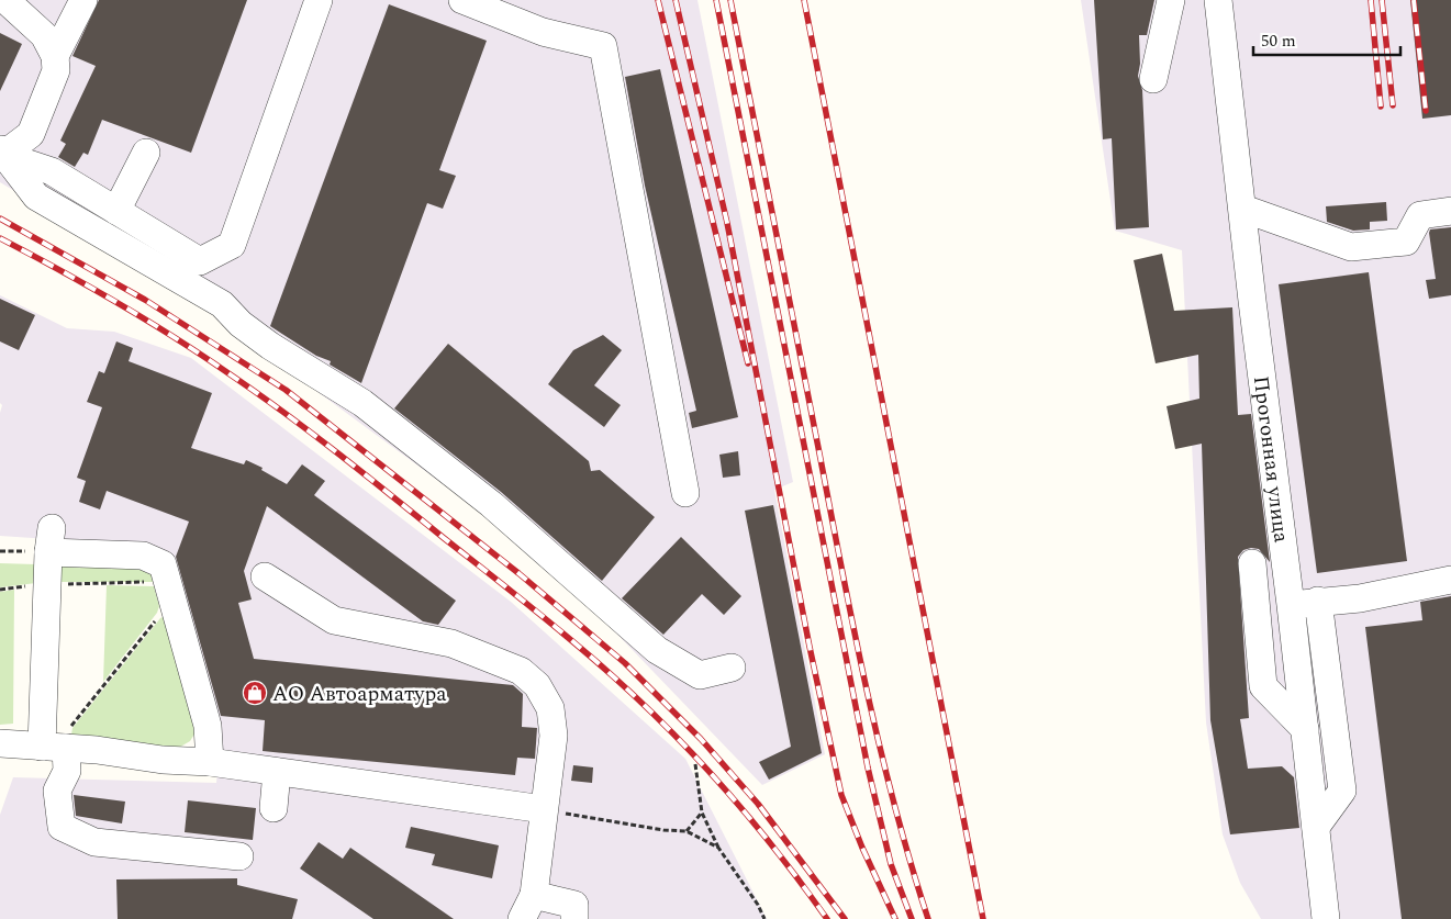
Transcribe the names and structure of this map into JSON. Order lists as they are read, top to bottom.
{
  "streets": {
    "street": ["Прогонная улица"]
  },
  "places": {
    "shop": ["АО Автоарматура"]
  },
  "scale_bar": "50 m"
}
